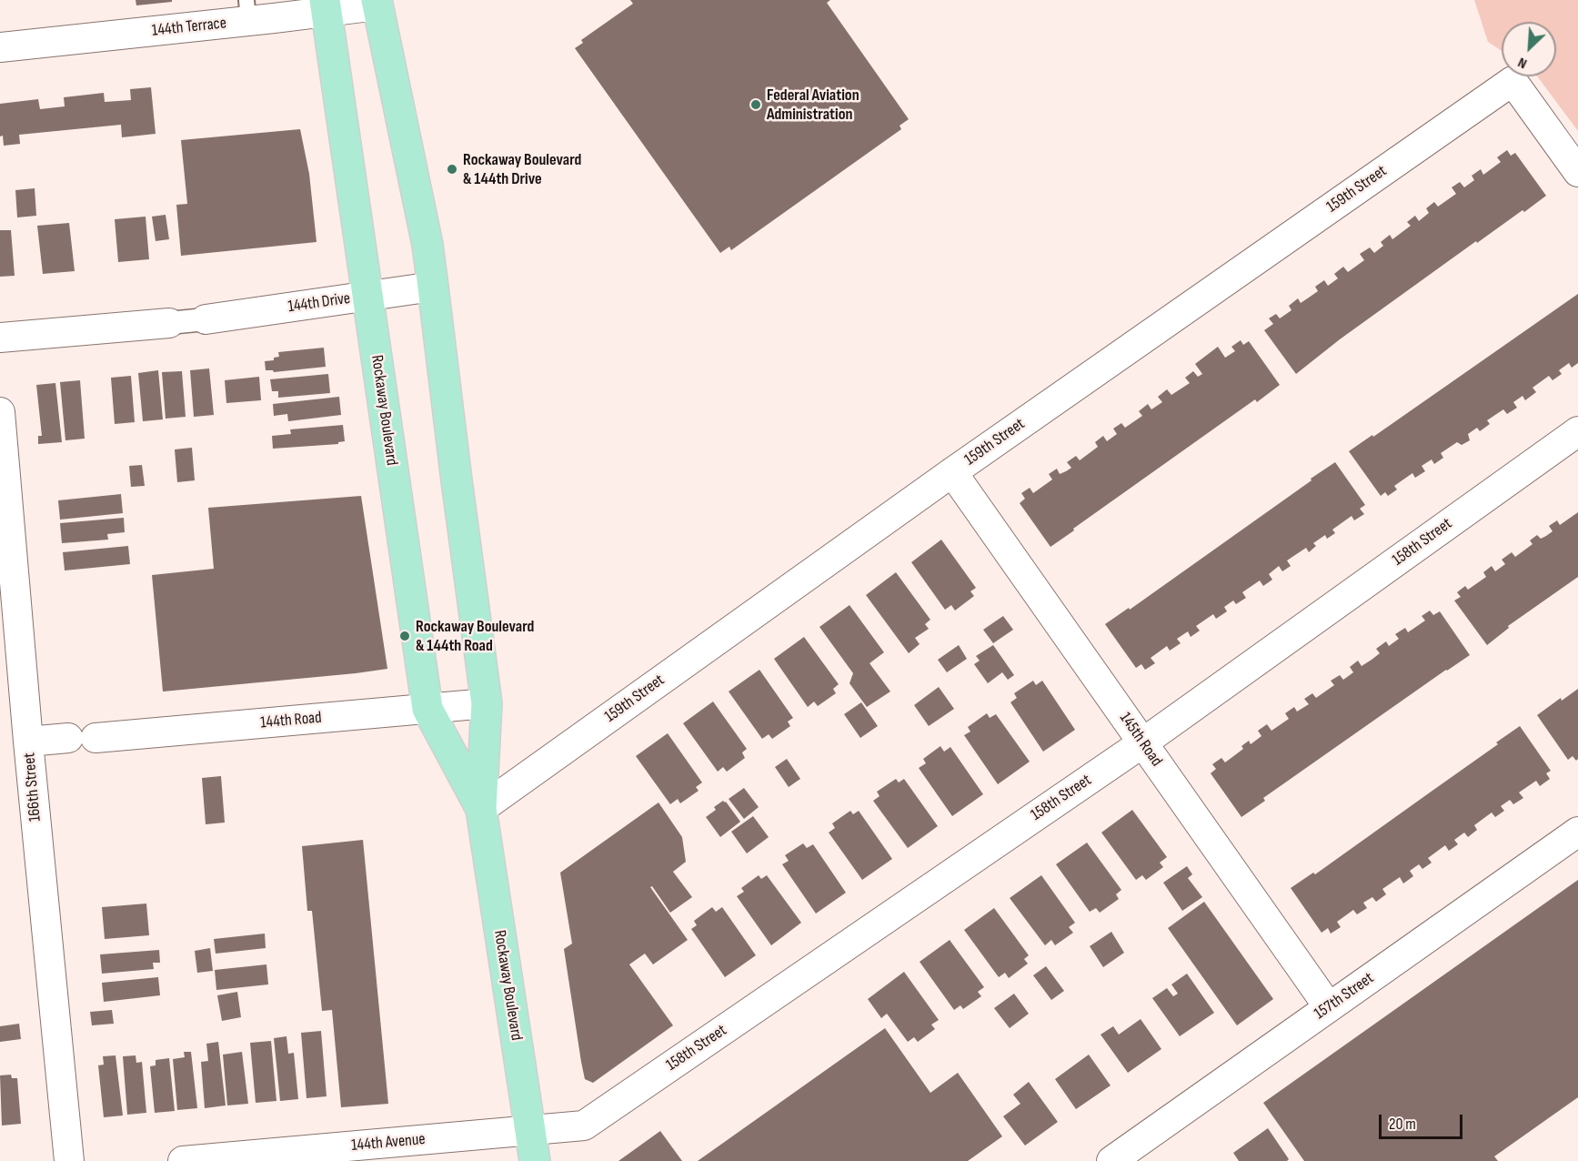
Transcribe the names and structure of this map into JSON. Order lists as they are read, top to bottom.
{
  "streets": {
    "main road": ["Rockaway Boulevard"],
    "street": [
      "144th Terrace",
      "159th Street",
      "144th Drive",
      "158th Street",
      "144th Road",
      "145th Road",
      "166th Street",
      "157th Street",
      "144th Avenue"
    ]
  },
  "crossings": [
    ["144th Terrace", "Rockaway Boulevard"],
    ["159th Street", "Rockaway Boulevard"],
    ["159th Street", "145th Road"],
    ["144th Drive", "Rockaway Boulevard"],
    ["Rockaway Boulevard", "158th Street"],
    ["Rockaway Boulevard", "144th Road"],
    ["Rockaway Boulevard", "144th Avenue"],
    ["158th Street", "145th Road"],
    ["158th Street", "144th Avenue"],
    ["144th Road", "166th Street"],
    ["145th Road", "157th Street"]
  ],
  "places": ["Federal Aviation Administration", "Rockaway Boulevard & 144th Drive", "Rockaway Boulevard & 144th Road"],
  "scale_bar": "20 m",
  "north": "bottom left"
}
